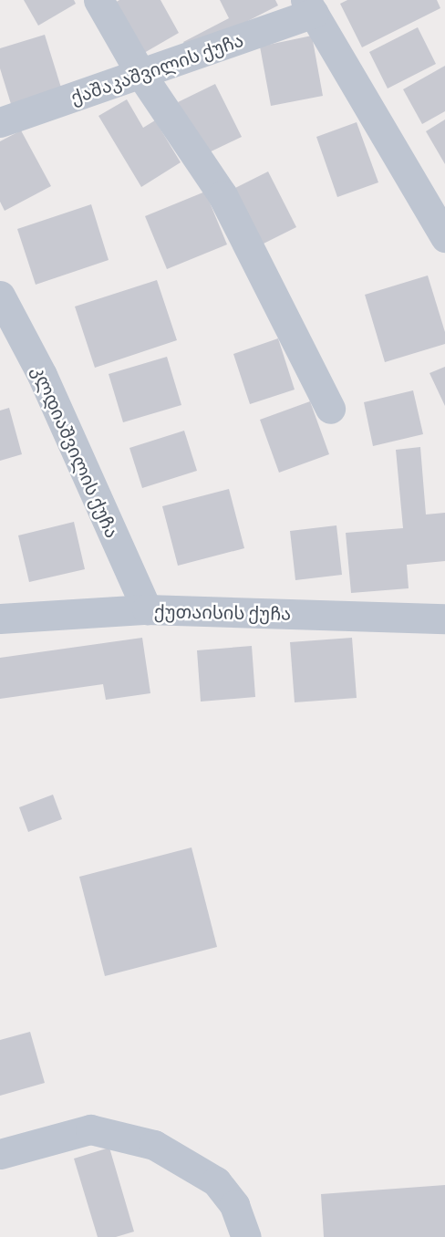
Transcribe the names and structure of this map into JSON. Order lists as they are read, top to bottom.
{
  "streets": {
    "street": ["ქაშაკაშვილის ქუჩა", "კლდიაშვილის ქუჩა", "ქუთაისის ქუჩა"]
  },
  "crossings": [
    ["კლდიაშვილის ქუჩა", "ქუთაისის ქუჩა"]
  ]
}
